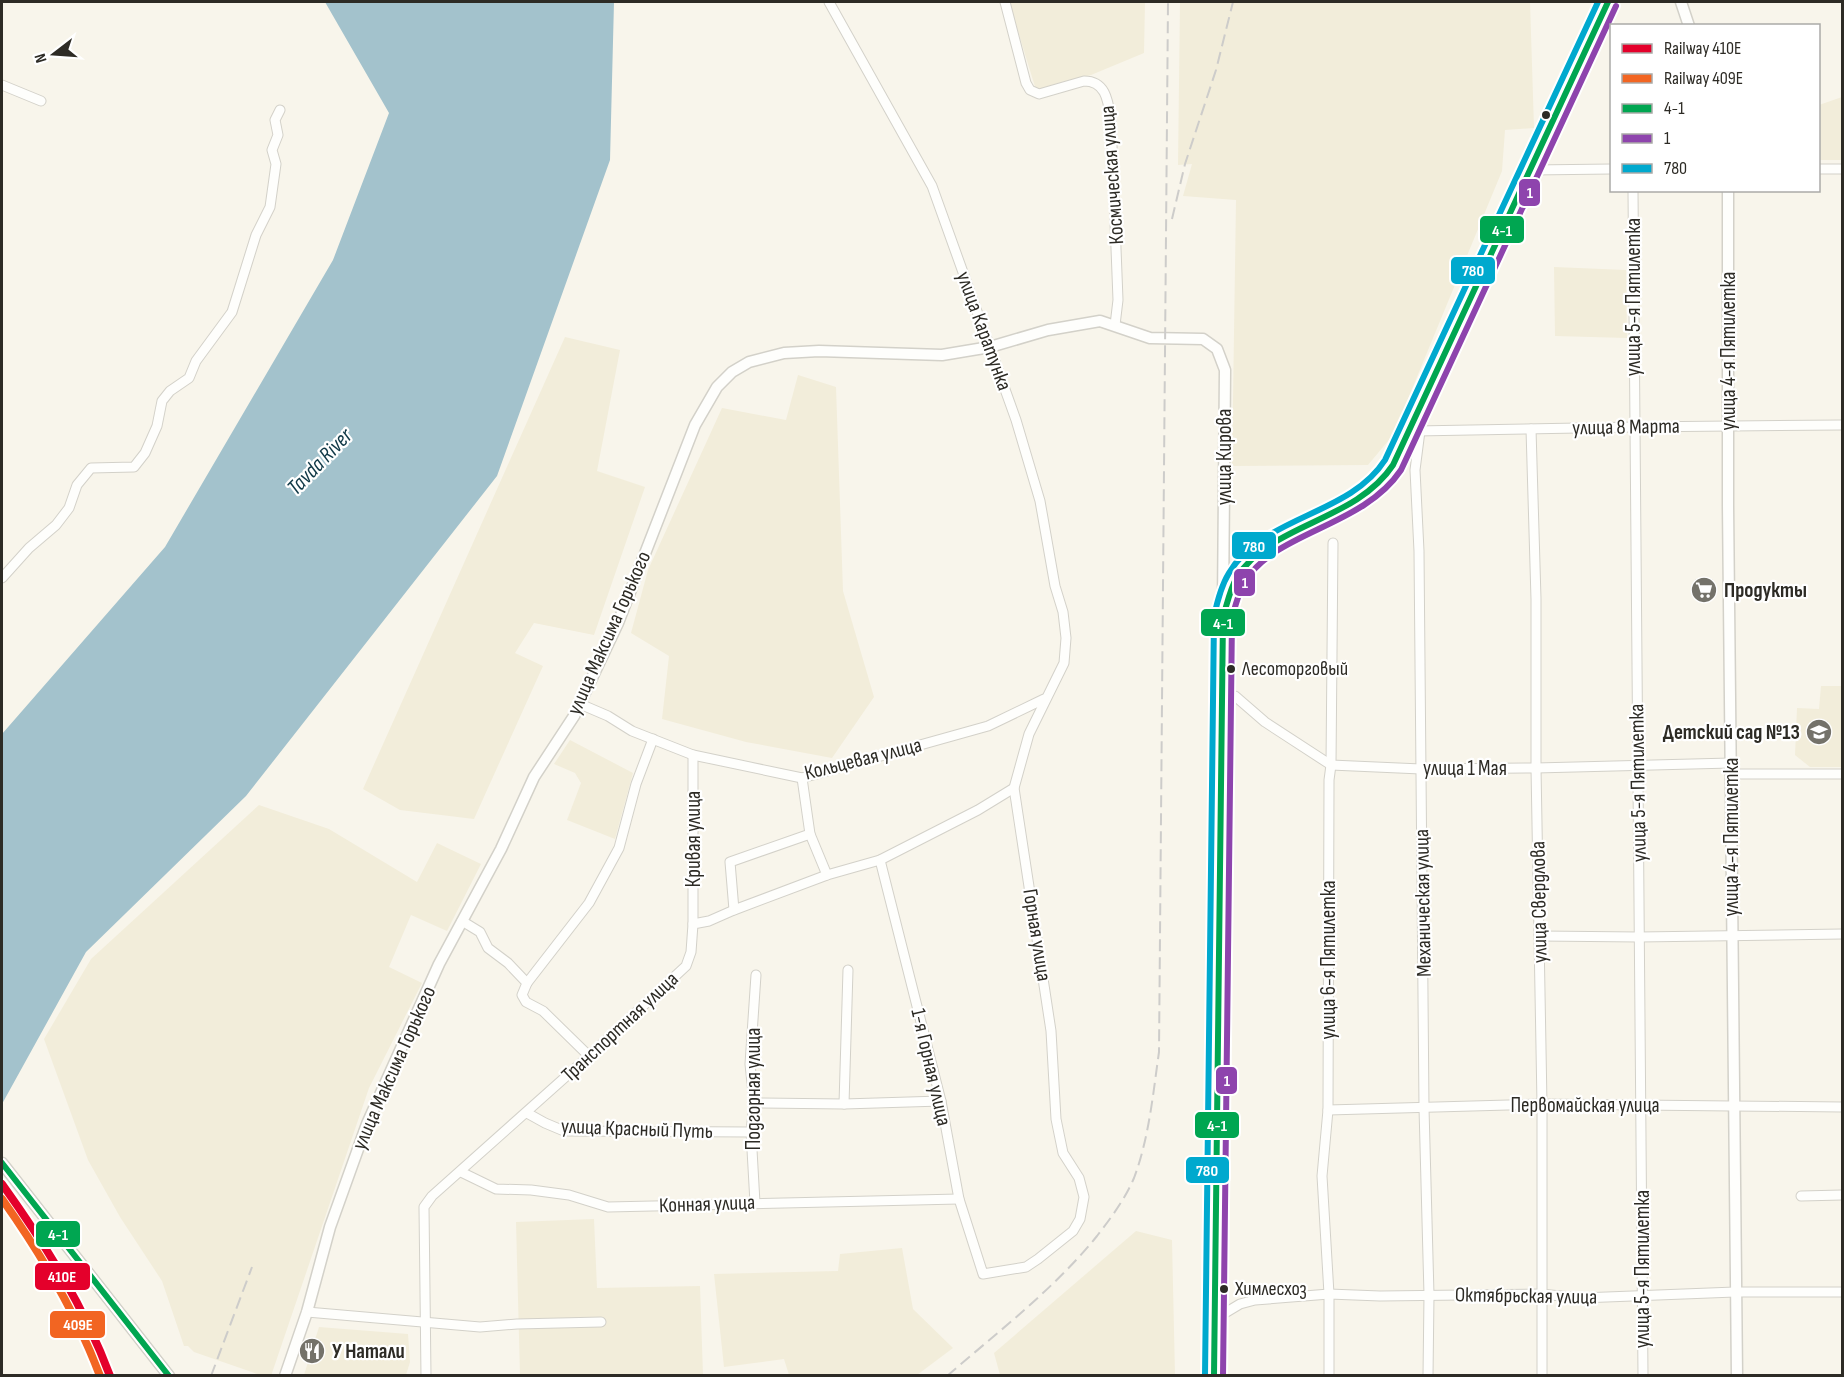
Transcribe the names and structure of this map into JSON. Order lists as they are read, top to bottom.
{
  "streets": {
    "main road": ["улица Кирова", "Механическая улица"],
    "street": [
      "Космическая улица",
      "улица 5-я Пятилетка",
      "улица Каратунка",
      "улица 4-я Пятилетка",
      "улица 8 Марта",
      "улица Максима Горького",
      "Кольцевая улица",
      "улица 1 Мая",
      "Кривая улица",
      "улица Свердлова",
      "Горная улица",
      "улица 6-я Пятилетка",
      "Транспортная улица",
      "1-я Горная улица",
      "Подгорная улица",
      "Первомайская улица",
      "улица Красный Путь",
      "Конная улица",
      "Октябрьская улица"
    ]
  },
  "crossings": [
    ["Космическая улица", "улица Максима Горького"],
    ["улица 5-я Пятилетка", "улица 8 Марта"],
    ["улица 5-я Пятилетка", "улица 1 Мая"],
    ["улица 5-я Пятилетка", "Первомайская улица"],
    ["улица 5-я Пятилетка", "Октябрьская улица"],
    ["улица Каратунка", "улица Максима Горького"],
    ["улица Каратунка", "Горная улица"],
    ["улица 4-я Пятилетка", "улица 8 Марта"],
    ["улица 4-я Пятилетка", "улица 1 Мая"],
    ["улица 4-я Пятилетка", "Первомайская улица"],
    ["улица 4-я Пятилетка", "Октябрьская улица"],
    ["улица 8 Марта", "улица Кирова"],
    ["улица 8 Марта", "улица Свердлова"],
    ["улица 8 Марта", "Механическая улица"],
    ["улица Кирова", "улица Максима Горького"],
    ["улица Кирова", "Механическая улица"],
    ["улица Кирова", "Октябрьская улица"],
    ["улица Максима Горького", "Кольцевая улица"],
    ["Кольцевая улица", "Кривая улица"],
    ["Кольцевая улица", "Горная улица"],
    ["улица 1 Мая", "улица Свердлова"],
    ["улица 1 Мая", "Механическая улица"],
    ["улица 1 Мая", "улица 6-я Пятилетка"],
    ["Кривая улица", "Транспортная улица"],
    ["улица Свердлова", "Первомайская улица"],
    ["улица Свердлова", "Октябрьская улица"],
    ["Механическая улица", "Первомайская улица"],
    ["Механическая улица", "Октябрьская улица"],
    ["Горная улица", "1-я Горная улица"],
    ["улица 6-я Пятилетка", "Первомайская улица"],
    ["улица 6-я Пятилетка", "Октябрьская улица"],
    ["Транспортная улица", "улица Красный Путь"],
    ["Транспортная улица", "Конная улица"],
    ["1-я Горная улица", "Конная улица"],
    ["Подгорная улица", "улица Красный Путь"],
    ["Подгорная улица", "Конная улица"]
  ],
  "water": ["Tavda River"],
  "places": {
    "supermarket": ["Продукты"],
    "other": ["Лесоторговый", "Химлесхоз"],
    "school or university": ["Детский сад №13"],
    "restaurant": ["У Натали"]
  },
  "lines": [
    "transit line 4-1",
    "transit line 780",
    "transit line 1",
    "rail line 410E",
    "rail line 409E"
  ],
  "legend": [
    "Railway 410E",
    "Railway 409E",
    "4-1",
    "1",
    "780"
  ],
  "north": "left"
}
